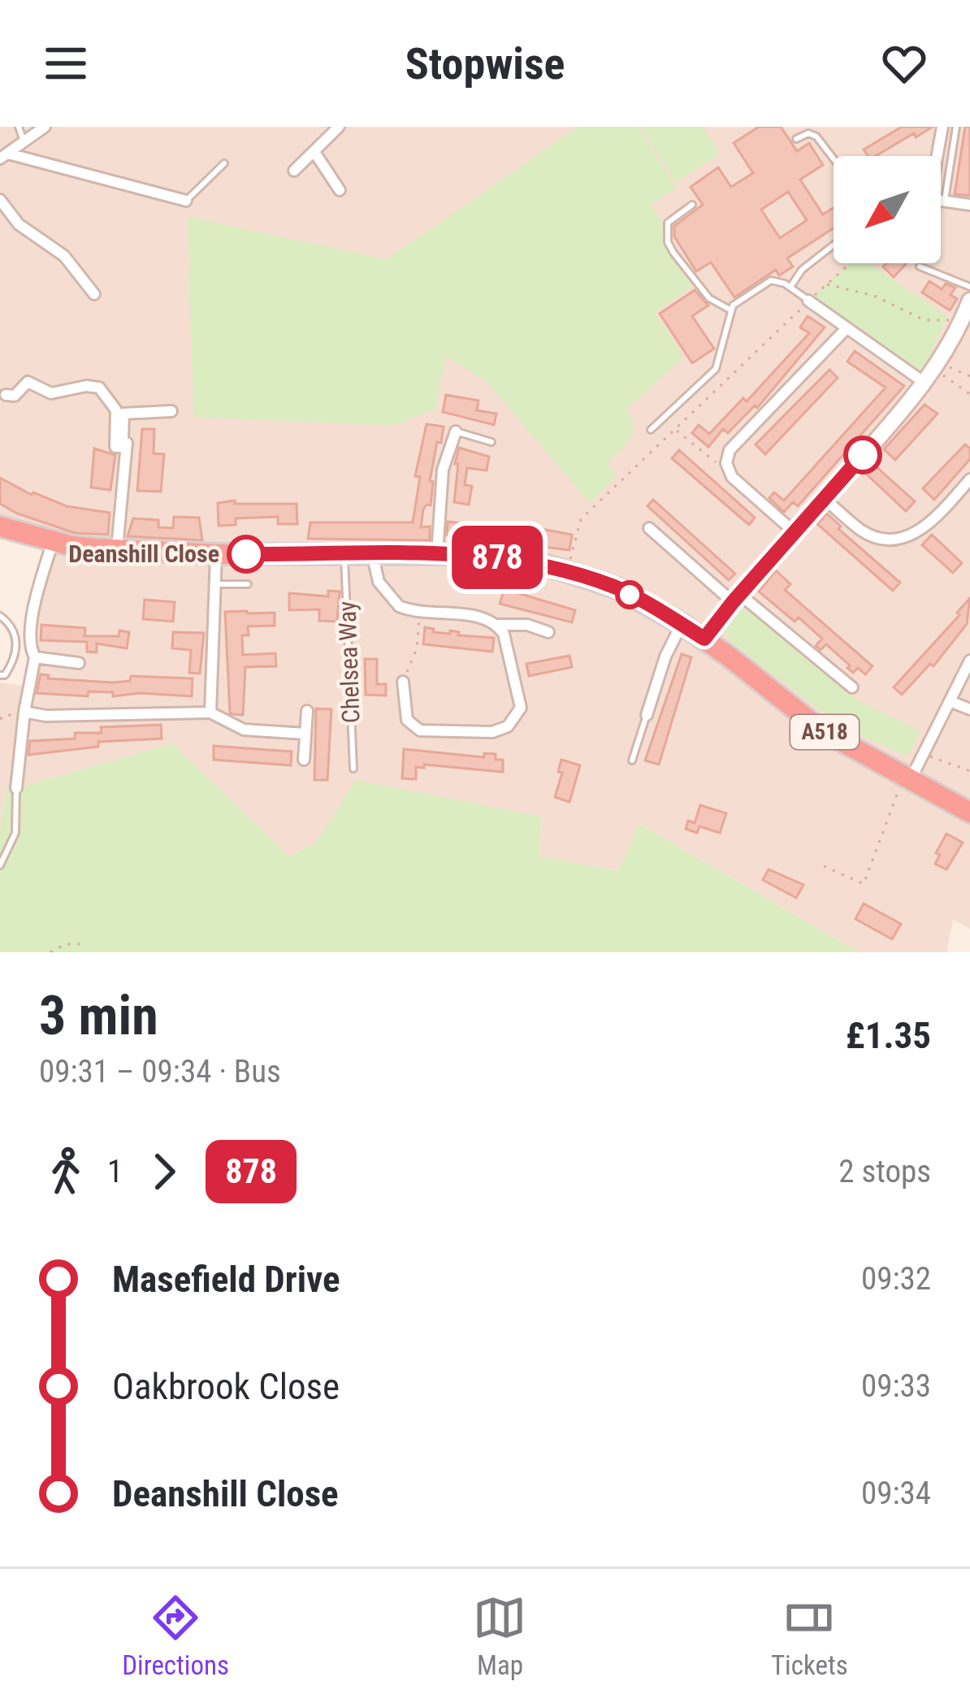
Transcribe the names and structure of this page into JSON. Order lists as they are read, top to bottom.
{
  "streets": {
    "highway": ["A518"],
    "lane": ["Chelsea Way"]
  },
  "crossings": [
    ["Chelsea Way", "A518"]
  ],
  "places": ["Deanshill Close"],
  "lines": ["bus line 878"],
  "north": "bottom left",
  "page": {
    "header": "Stopwise",
    "on_map": "878",
    "heading": ["3 min", "09:31 – 09:34 · Bus", "£1.35"],
    "legs": ["1", "878", "2 stops"],
    "list": [
      {
        "name": "Masefield Drive",
        "value": "09:32"
      },
      {
        "name": "Oakbrook Close",
        "value": "09:33"
      },
      {
        "name": "Deanshill Close",
        "value": "09:34"
      }
    ],
    "tabs": ["Directions", "Map", "Tickets"]
  }
}
